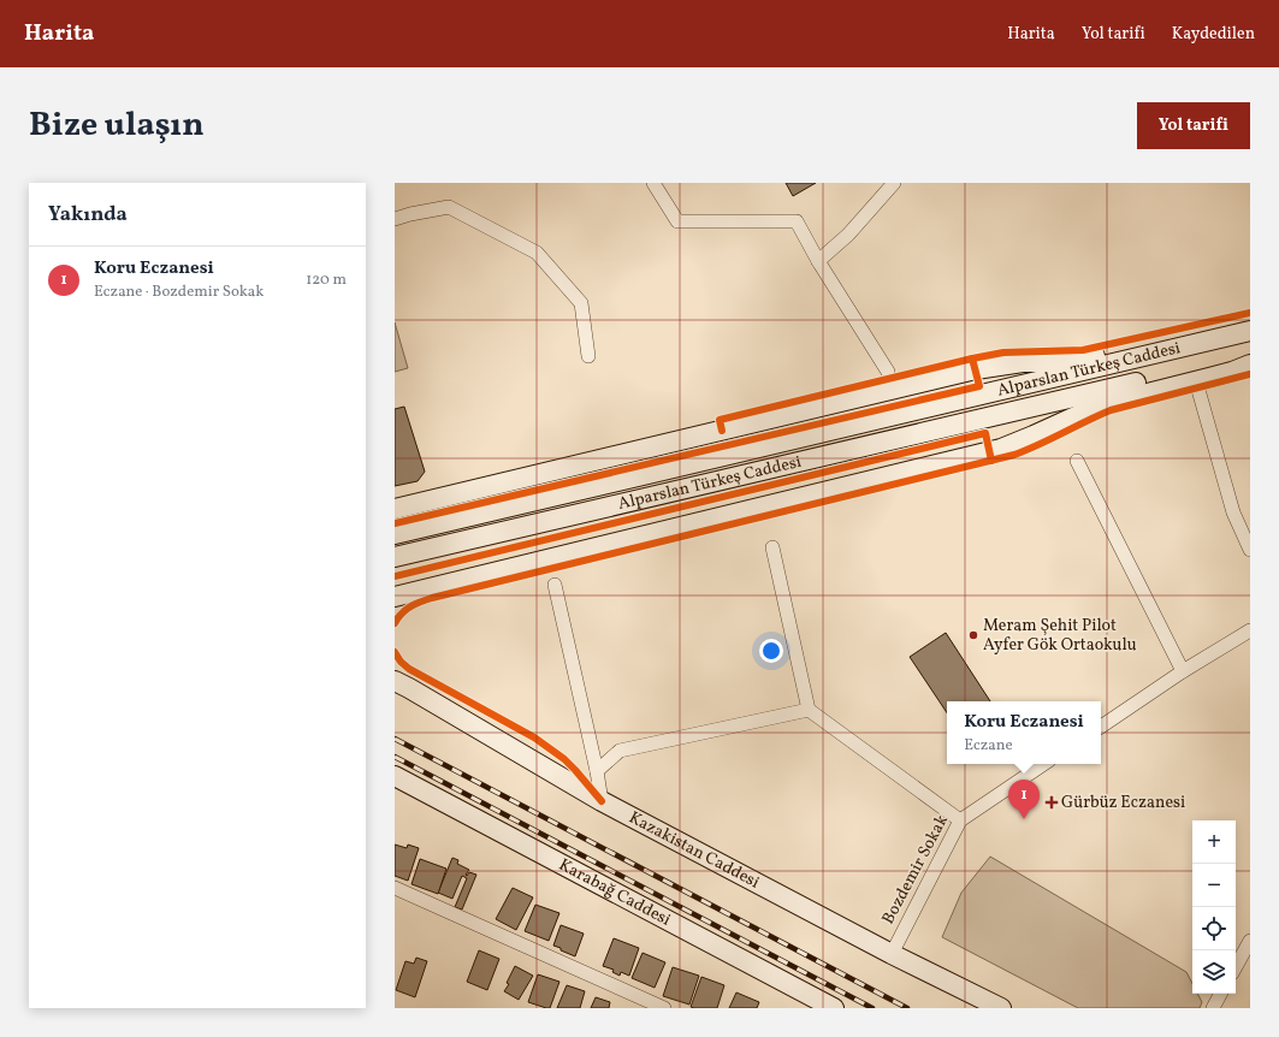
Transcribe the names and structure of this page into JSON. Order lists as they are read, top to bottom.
{
  "streets": {
    "main road": ["Alparslan Türkeş Caddesi", "Kazakistan Caddesi", "Karabağ Caddesi"],
    "street": ["Bozdemir Sokak"]
  },
  "crossings": [
    ["Kazakistan Caddesi", "Bozdemir Sokak"]
  ],
  "places": {
    "other": ["Meram Şehit Pilot Ayfer Gök Ortaokulu"],
    "health": ["Gürbüz Eczanesi"]
  },
  "page": {
    "header": "Harita",
    "nav": ["Harita", "Yol tarifi", "Kaydedilen"],
    "title": "Bize ulaşın",
    "buttons": "Yol tarifi",
    "heading": "Yakında",
    "list": [
      {
        "mark": "1",
        "name": "Koru Eczanesi",
        "note": "Eczane · Bozdemir Sokak",
        "value": "120 m"
      }
    ],
    "popup": ["Koru Eczanesi", "Eczane"],
    "pins": "1",
    "map_buttons": ["+", "−"]
  }
}
